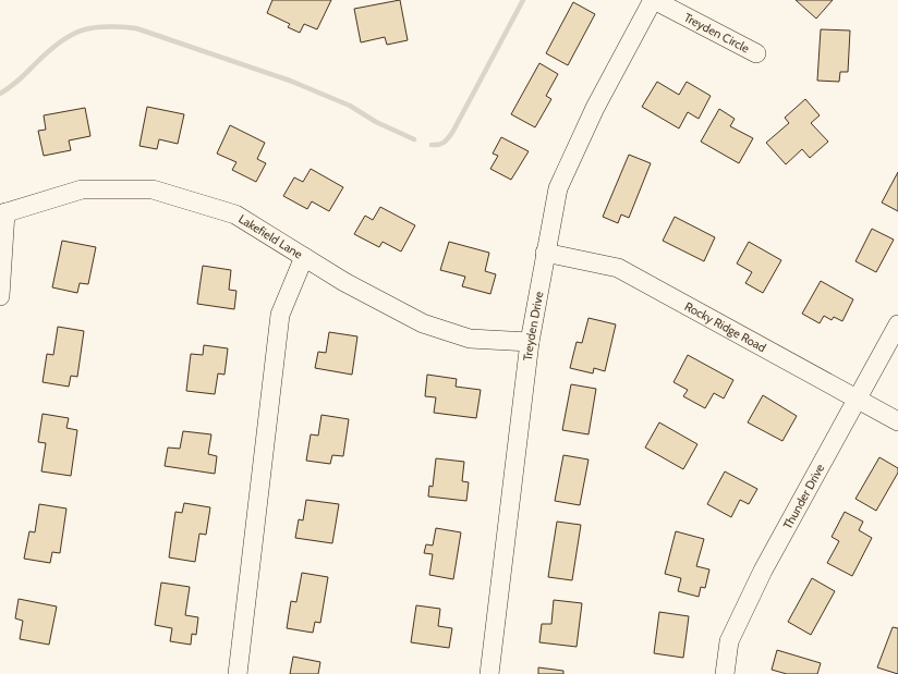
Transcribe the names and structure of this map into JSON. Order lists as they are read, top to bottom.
{
  "streets": {
    "street": [
      "Treyden Circle",
      "Lakefield Lane",
      "Treyden Drive",
      "Rocky Ridge Road",
      "Thunder Drive"
    ]
  },
  "crossings": [
    ["Treyden Circle", "Treyden Drive"],
    ["Lakefield Lane", "Treyden Drive"],
    ["Treyden Drive", "Rocky Ridge Road"],
    ["Rocky Ridge Road", "Thunder Drive"]
  ]
}
